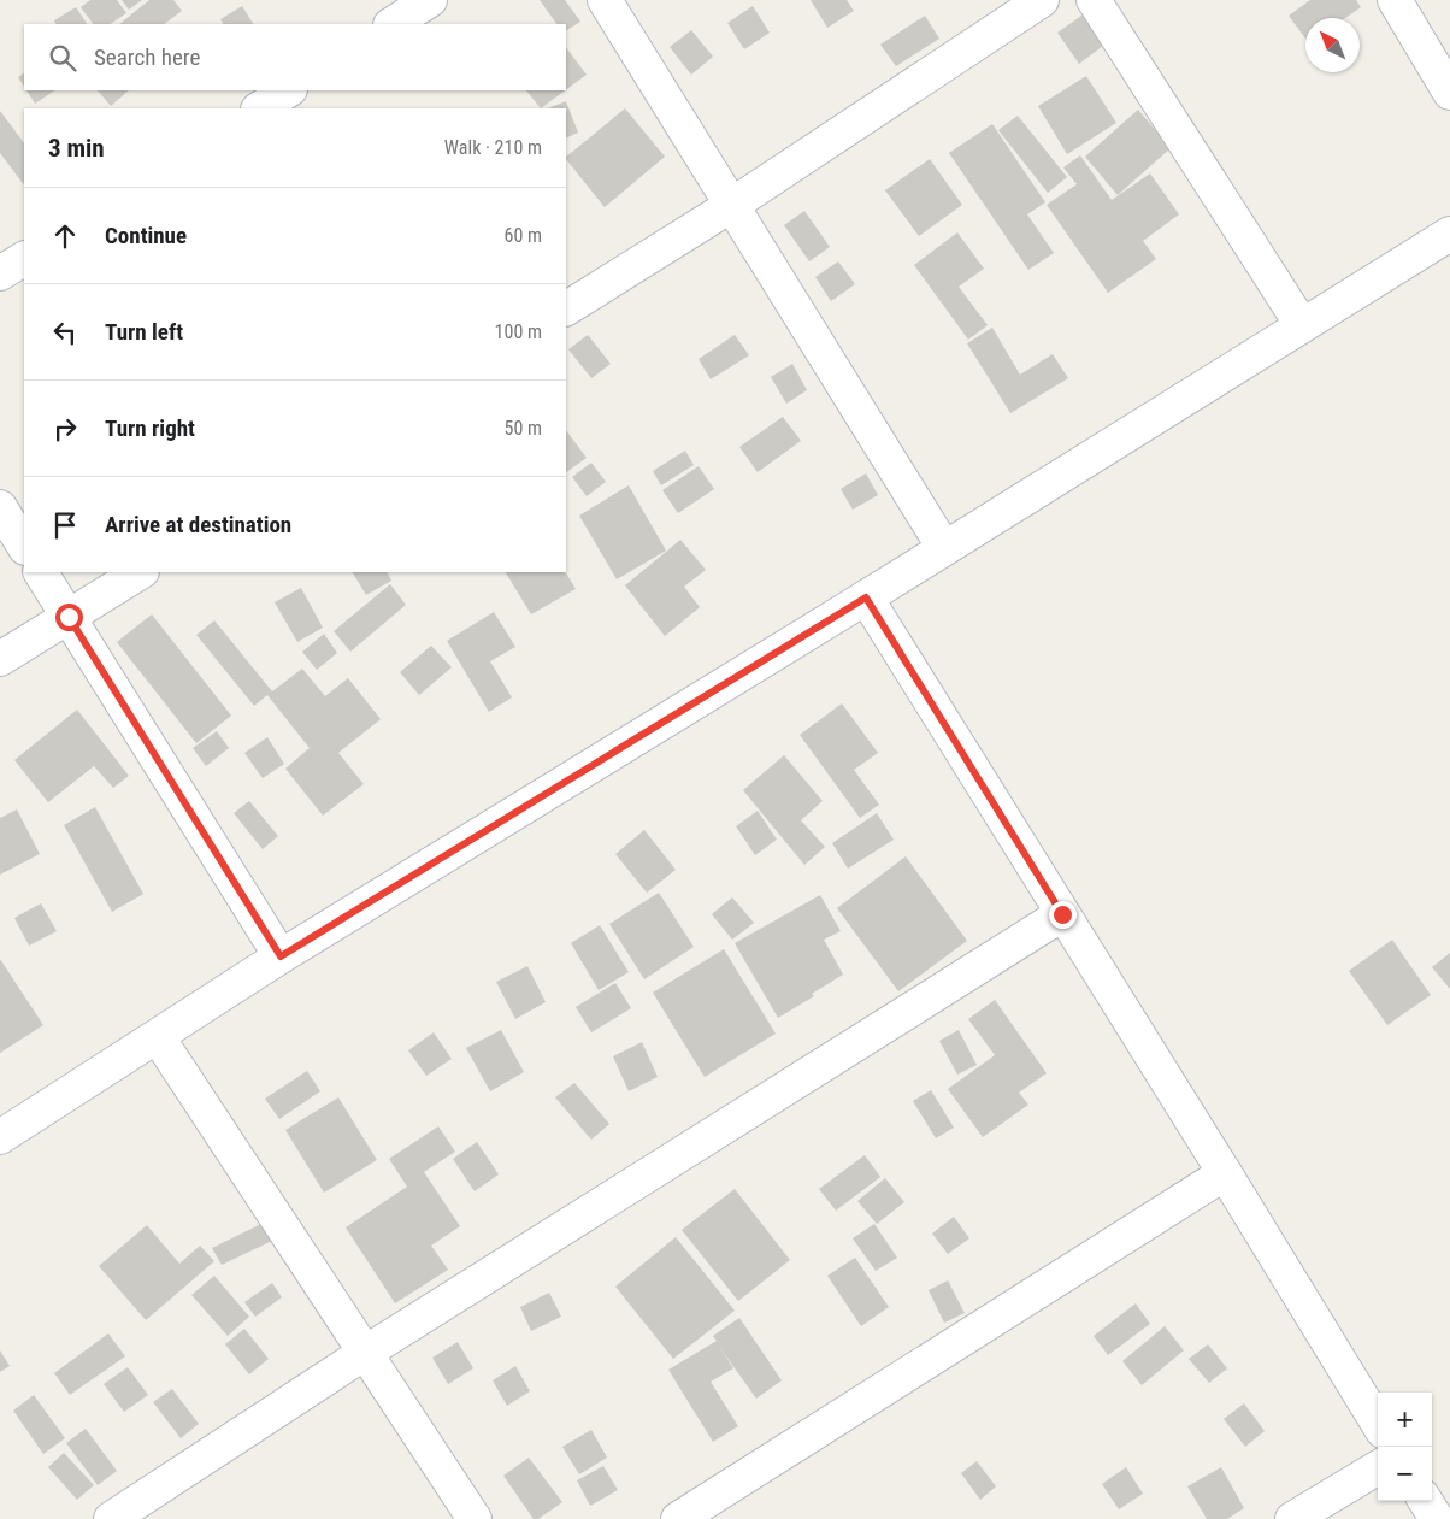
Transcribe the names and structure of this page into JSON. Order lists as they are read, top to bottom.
{
  "north": "top left",
  "page": {
    "search": "Search here",
    "heading": ["3 min", "Walk · 210 m"],
    "list": [
      ["Continue", "60 m"],
      ["Turn left", "100 m"],
      ["Turn right", "50 m"],
      "Arrive at destination"
    ],
    "map_buttons": ["+", "−"]
  }
}
